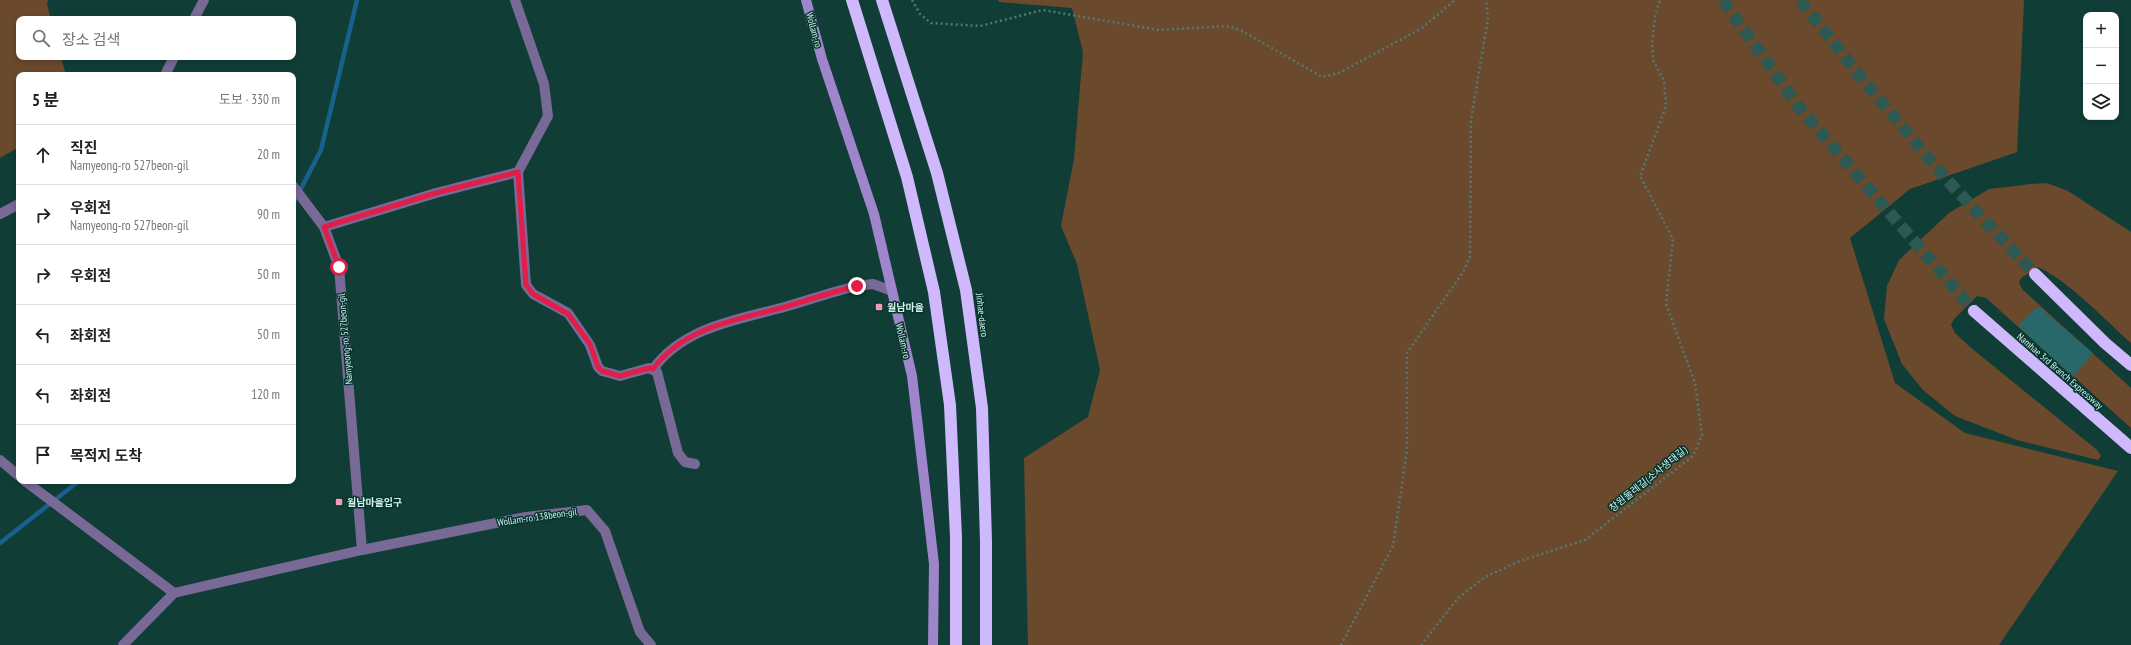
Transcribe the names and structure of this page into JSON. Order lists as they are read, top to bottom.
{
  "streets": {
    "highway": ["Jinhae-daero", "Namhae 3rd Branch Expressway"],
    "main road": ["Wollam-ro"],
    "street": ["Namyeong-ro 527beon-gil", "Wollam-ro 138beon-gil"],
    "path": ["창원둘레길(소사생태길)"]
  },
  "crossings": [
    ["Namyeong-ro 527beon-gil", "Wollam-ro 138beon-gil"]
  ],
  "places": {
    "transit": ["월남마을", "월남마을입구"]
  },
  "page": {
    "map_buttons": ["+", "−"],
    "search": "장소 검색",
    "heading": ["5 분", "도보 · 330 m"],
    "list": [
      ["직진", "Namyeong-ro 527beon-gil", "20 m"],
      ["우회전", "Namyeong-ro 527beon-gil", "90 m"],
      ["우회전", "50 m"],
      ["좌회전", "50 m"],
      ["좌회전", "120 m"],
      "목적지 도착"
    ]
  }
}
